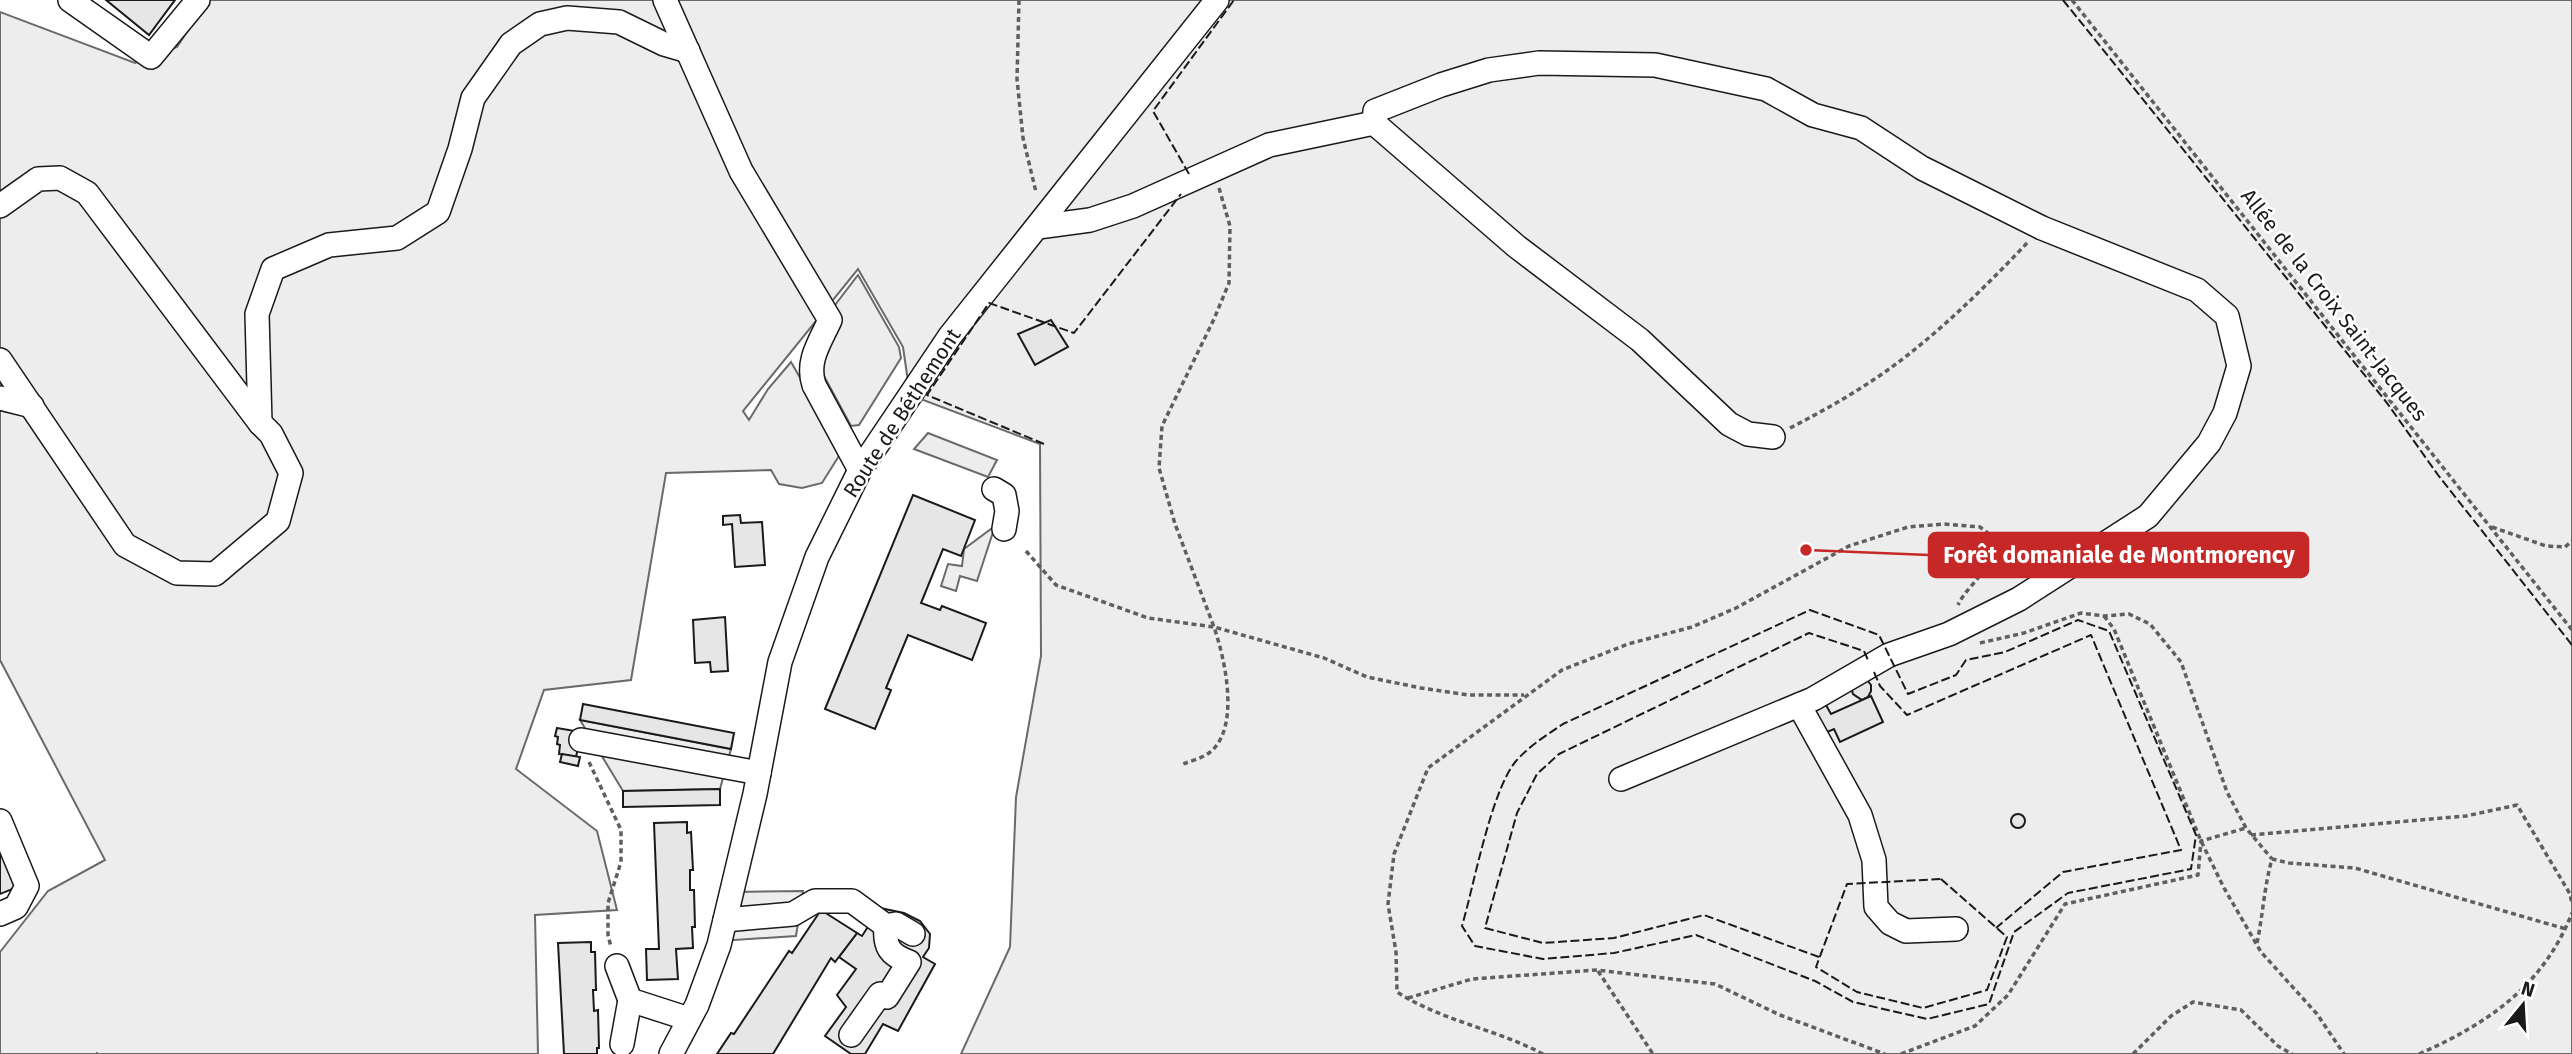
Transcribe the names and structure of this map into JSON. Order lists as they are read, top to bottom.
{
  "streets": {
    "street": ["Route de Béthemont"],
    "path": ["Allée de la Croix Saint-Jacques"]
  },
  "places": ["Forêt domaniale de Montmorency"],
  "north": "top"
}
